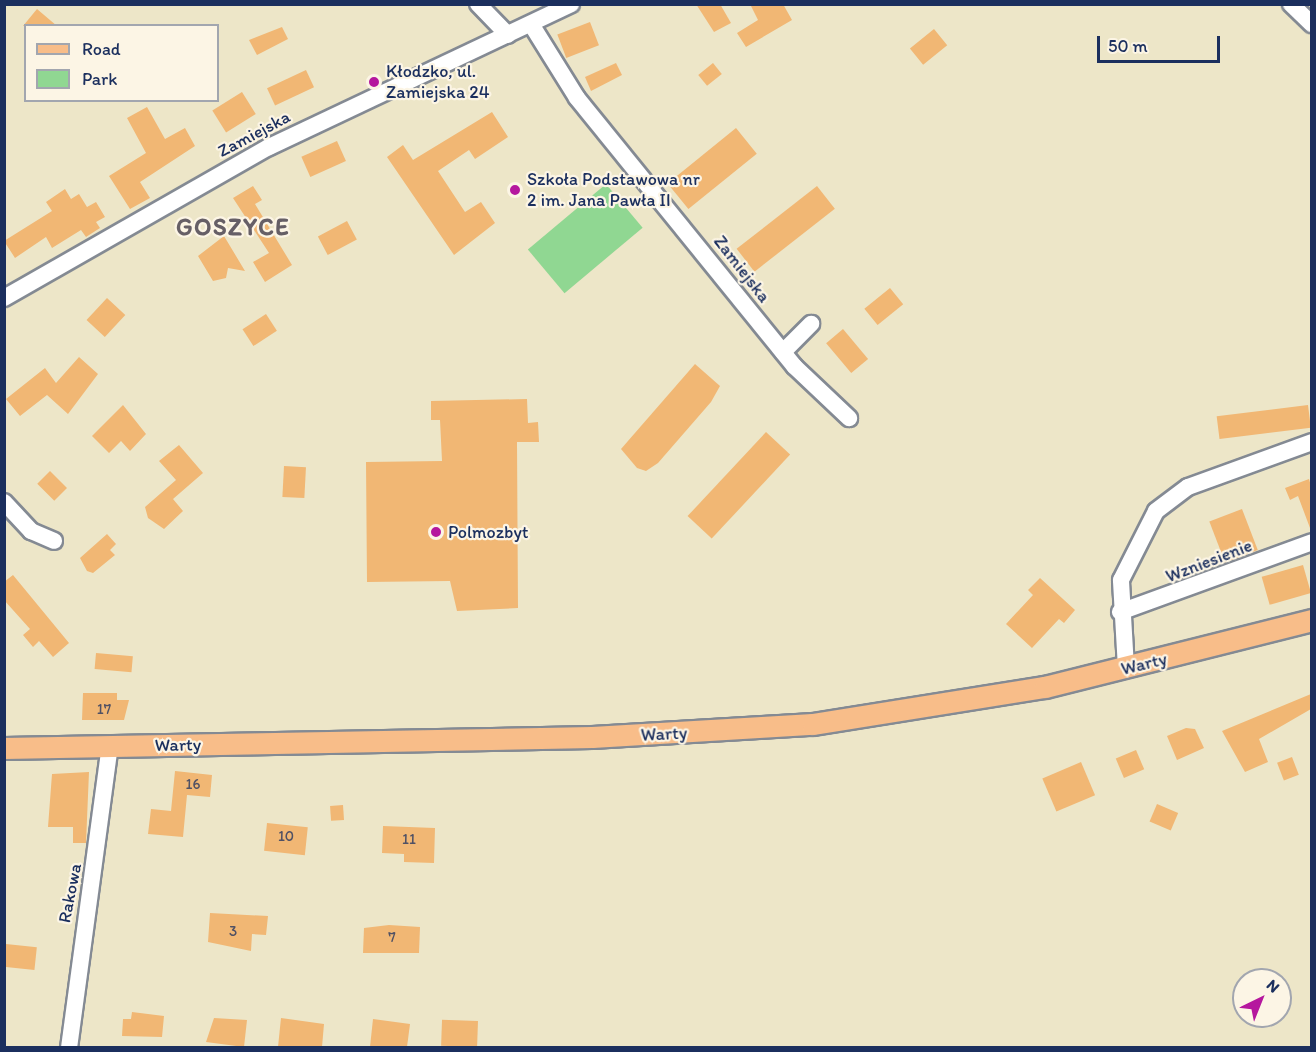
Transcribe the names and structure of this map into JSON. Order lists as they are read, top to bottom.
{
  "streets": {
    "main road": ["Warty"],
    "street": ["Zamiejska", "Wzniesienie", "Rakowa"]
  },
  "crossings": [
    ["Warty", "Rakowa"]
  ],
  "districts": ["GOSZYCE"],
  "places": ["Kłodzko, ul. Zamiejska 24", "Szkoła Podstawowa nr 2 im. Jana Pawła II", "Polmozbyt"],
  "house_numbers": [
    "17",
    "16",
    "10",
    "11",
    "3",
    "7"
  ],
  "legend": ["Road", "Park"],
  "scale_bar": "50 m",
  "north": "top right"
}
